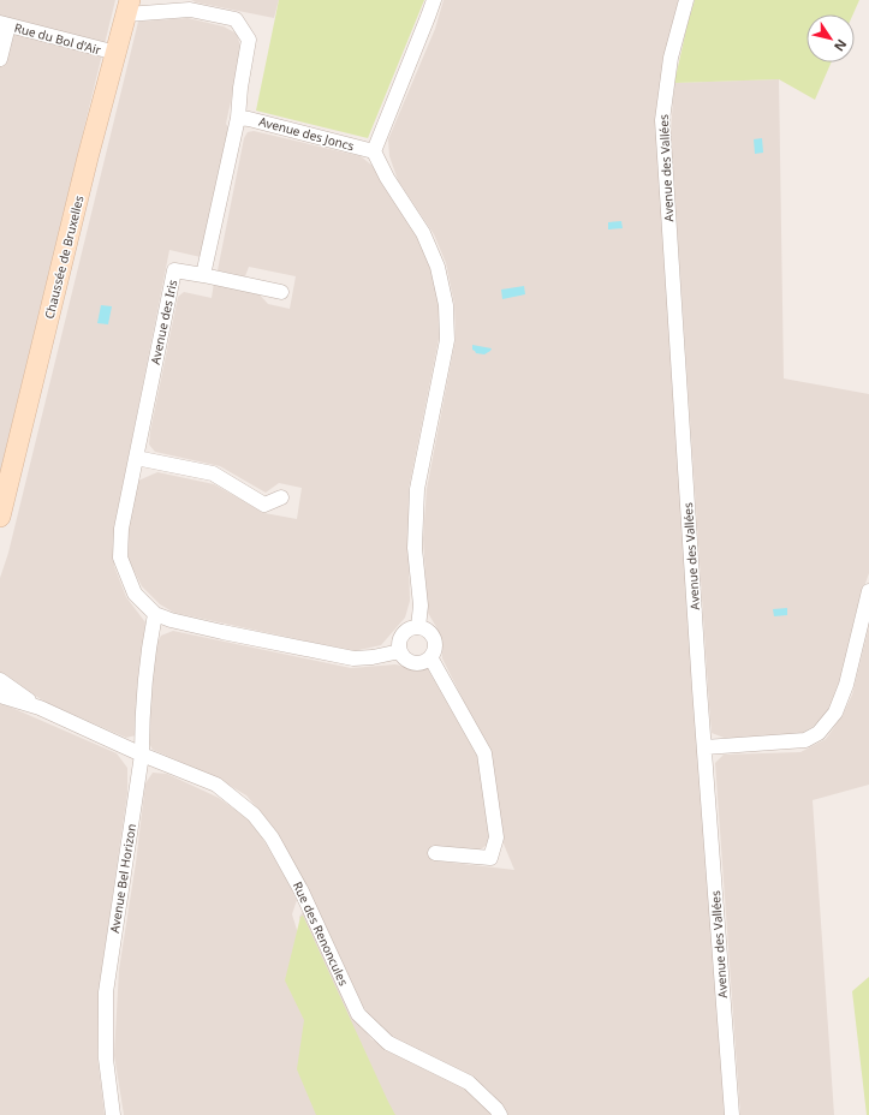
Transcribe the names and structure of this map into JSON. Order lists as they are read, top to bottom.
{
  "streets": {
    "main road": ["Chaussée de Bruxelles"],
    "street": [
      "Rue du Bol d'Air",
      "Avenue des Joncs",
      "Avenue des Vallées",
      "Avenue des Iris",
      "Avenue Bel Horizon",
      "Rue des Renoncules"
    ]
  },
  "crossings": [
    ["Rue du Bol d'Air", "Chaussée de Bruxelles"],
    ["Avenue Bel Horizon", "Rue des Renoncules"]
  ],
  "north": "bottom right"
}
